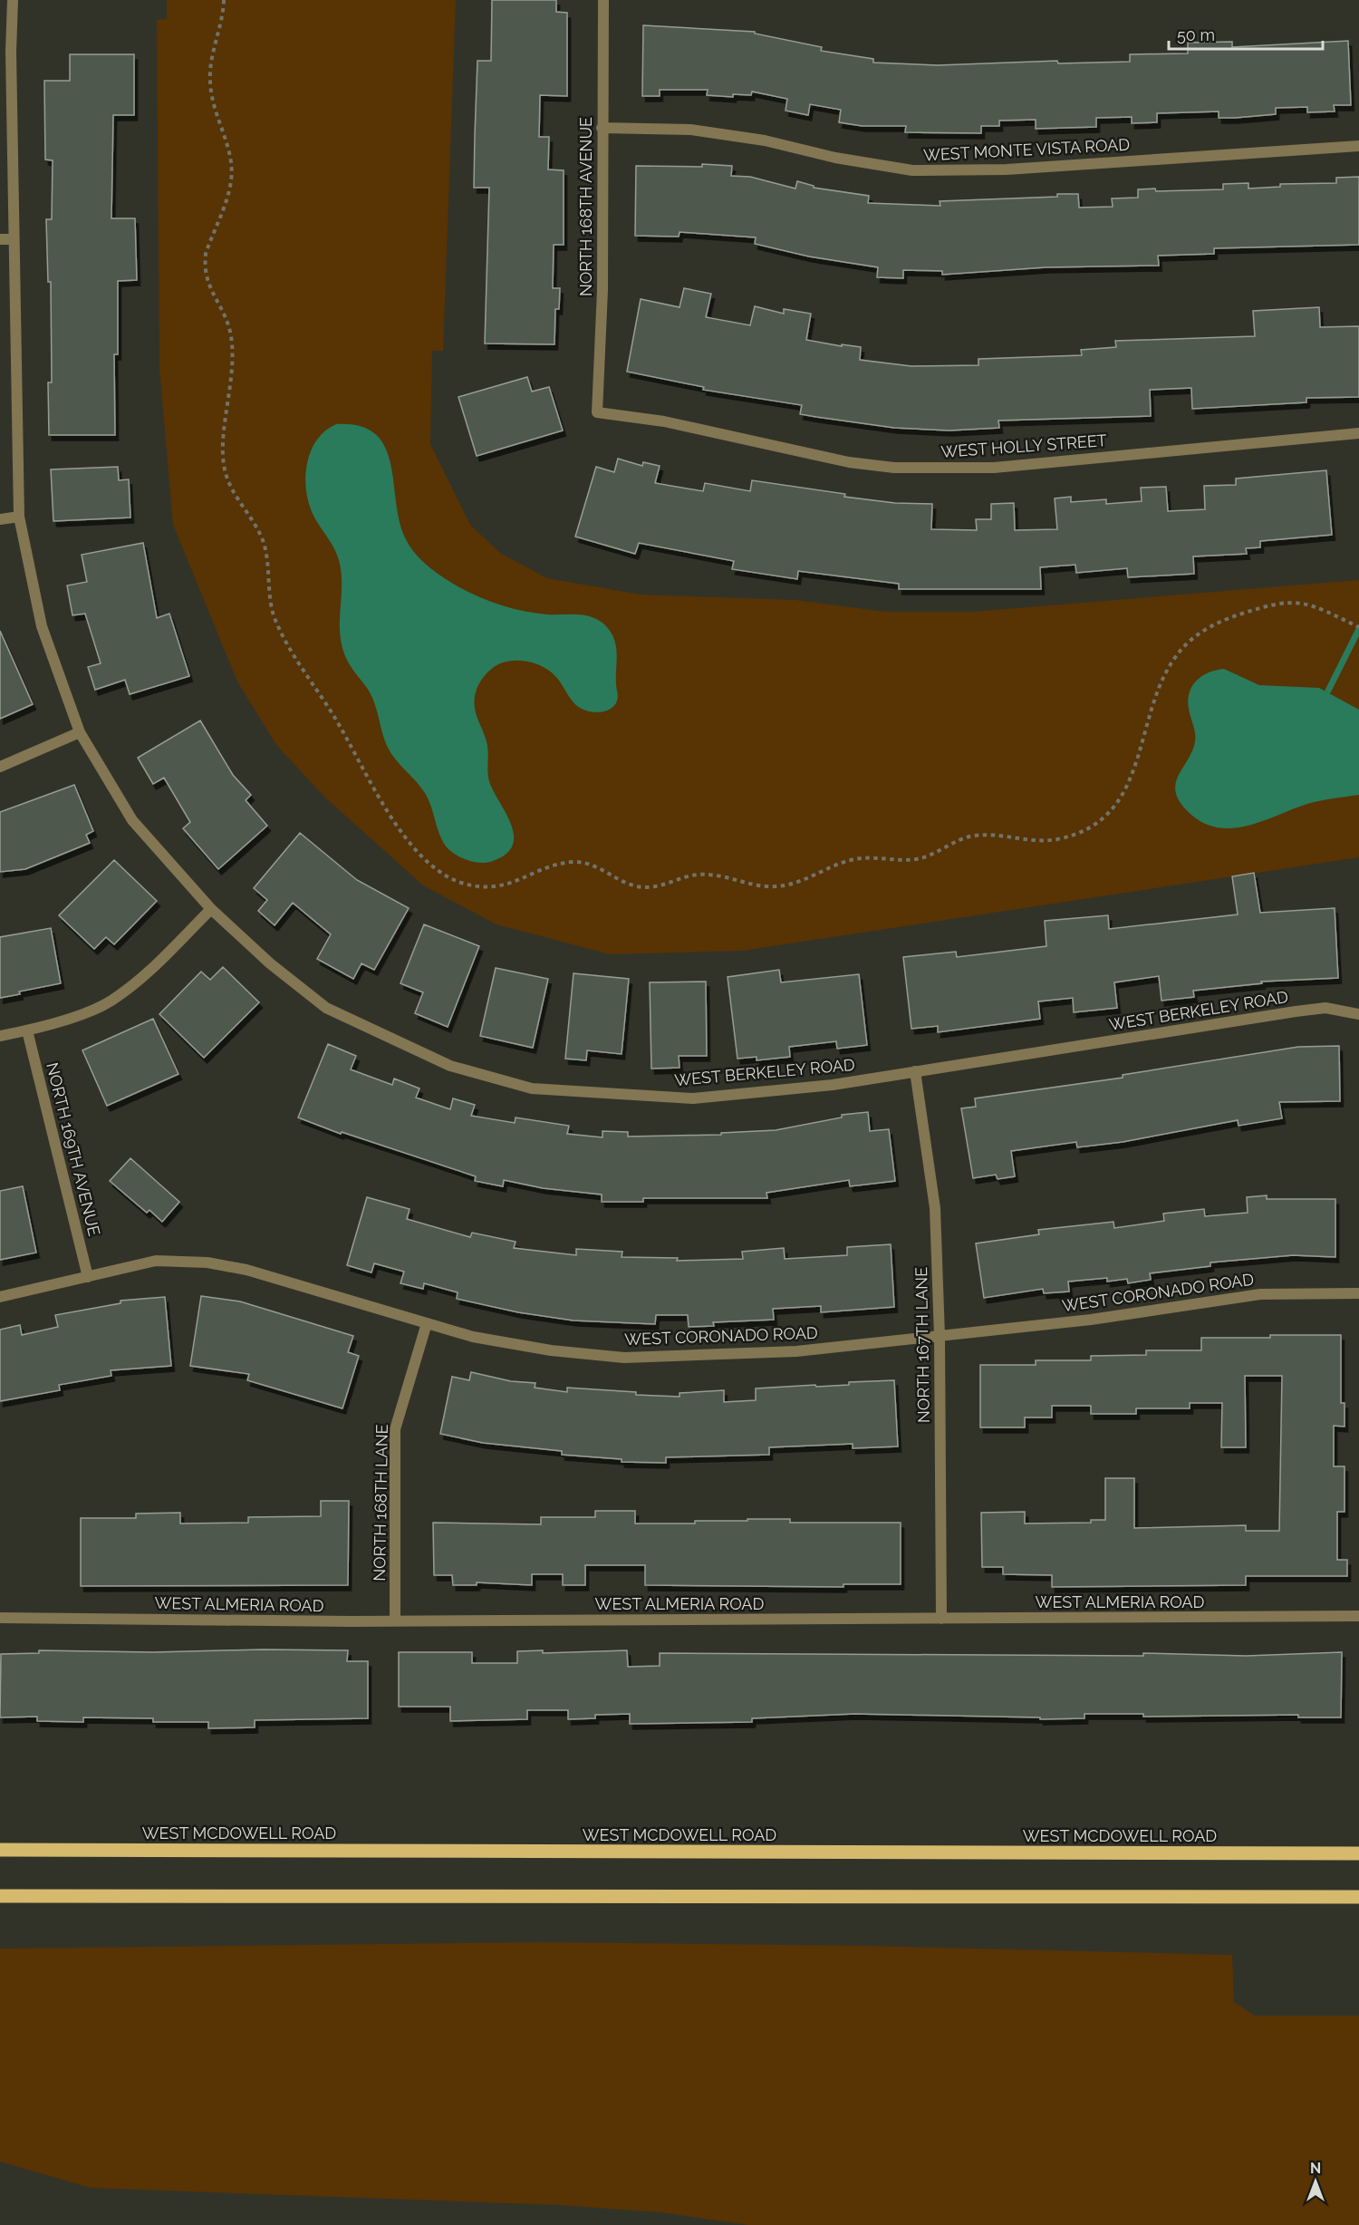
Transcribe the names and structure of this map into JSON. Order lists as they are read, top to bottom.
{
  "streets": {
    "main road": ["WEST MCDOWELL ROAD"],
    "street": [
      "WEST MONTE VISTA ROAD",
      "NORTH 168TH AVENUE",
      "WEST HOLLY STREET",
      "WEST BERKELEY ROAD",
      "NORTH 169TH AVENUE",
      "WEST CORONADO ROAD",
      "NORTH 167TH LANE",
      "NORTH 168TH LANE",
      "WEST ALMERIA ROAD"
    ]
  },
  "crossings": [
    ["WEST MONTE VISTA ROAD", "NORTH 168TH AVENUE"],
    ["NORTH 168TH AVENUE", "WEST HOLLY STREET"],
    ["WEST BERKELEY ROAD", "NORTH 167TH LANE"],
    ["NORTH 169TH AVENUE", "WEST CORONADO ROAD"],
    ["WEST CORONADO ROAD", "NORTH 167TH LANE"],
    ["WEST CORONADO ROAD", "NORTH 168TH LANE"],
    ["NORTH 167TH LANE", "WEST ALMERIA ROAD"],
    ["NORTH 168TH LANE", "WEST ALMERIA ROAD"]
  ],
  "scale_bar": "50 m",
  "north": "top"
}
